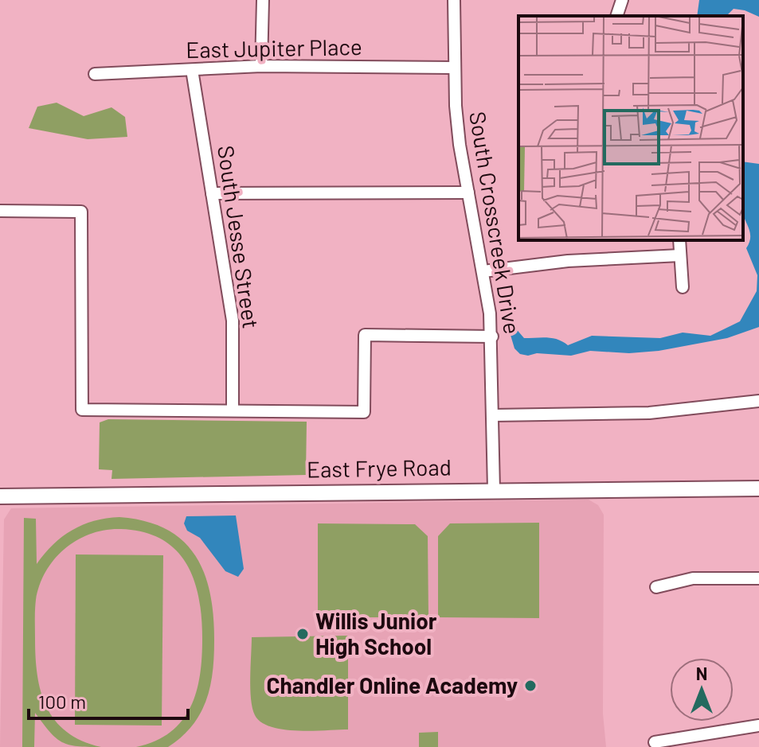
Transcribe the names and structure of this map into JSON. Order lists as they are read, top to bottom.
{
  "streets": {
    "street": [
      "East Jupiter Place",
      "South Crosscreek Drive",
      "South Jesse Street",
      "East Frye Road"
    ]
  },
  "crossings": [
    ["East Jupiter Place", "South Crosscreek Drive"],
    ["East Jupiter Place", "South Jesse Street"],
    ["South Crosscreek Drive", "East Frye Road"]
  ],
  "places": ["Willis Junior High School", "Chandler Online Academy"],
  "scale_bar": "100 m",
  "north": "top"
}
